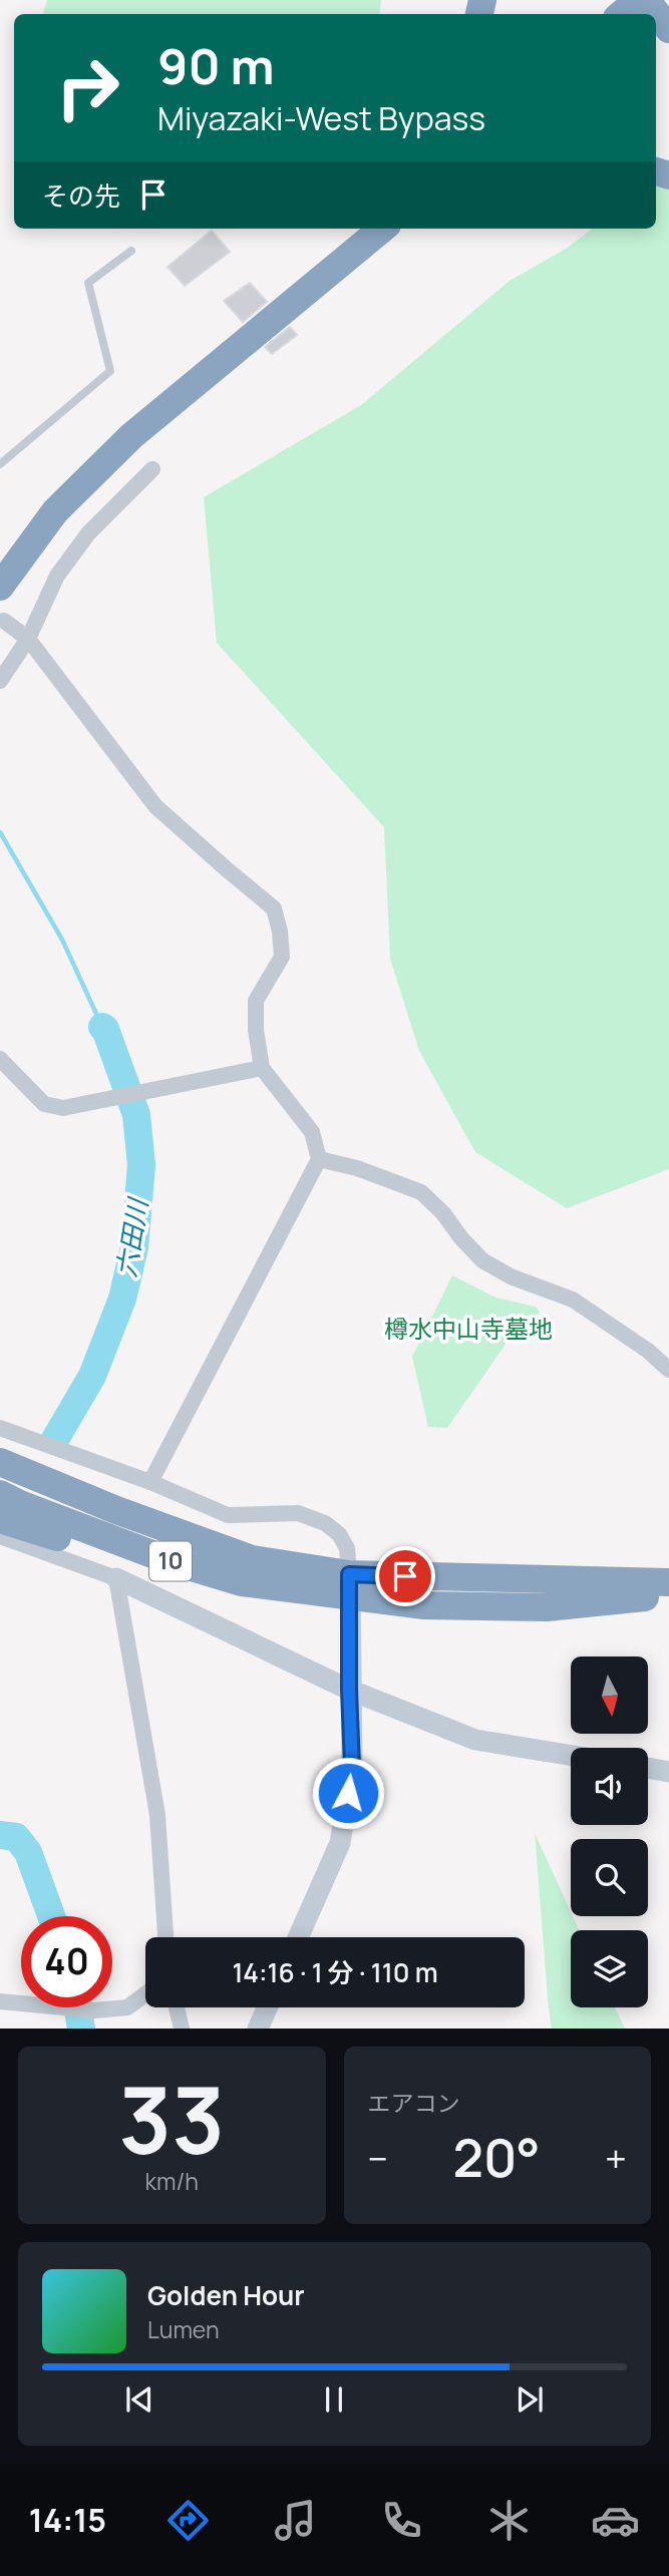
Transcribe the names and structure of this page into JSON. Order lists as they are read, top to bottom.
{
  "streets": {
    "highway": ["10"]
  },
  "water": ["六田川"],
  "parks": ["樽水中山寺墓地"],
  "north": "bottom",
  "page": {
    "turn": ["90 m", "Miyazaki-West Bypass"],
    "then": "その先",
    "limit": "40",
    "trip": "14:16 · 1 分 · 110 m",
    "tile": [
      ["33", "km/h"],
      "エアコン"
    ],
    "heat": ["−", "20°", "+"],
    "song": ["Golden Hour", "Lumen"],
    "tabs": "14:15"
  }
}
